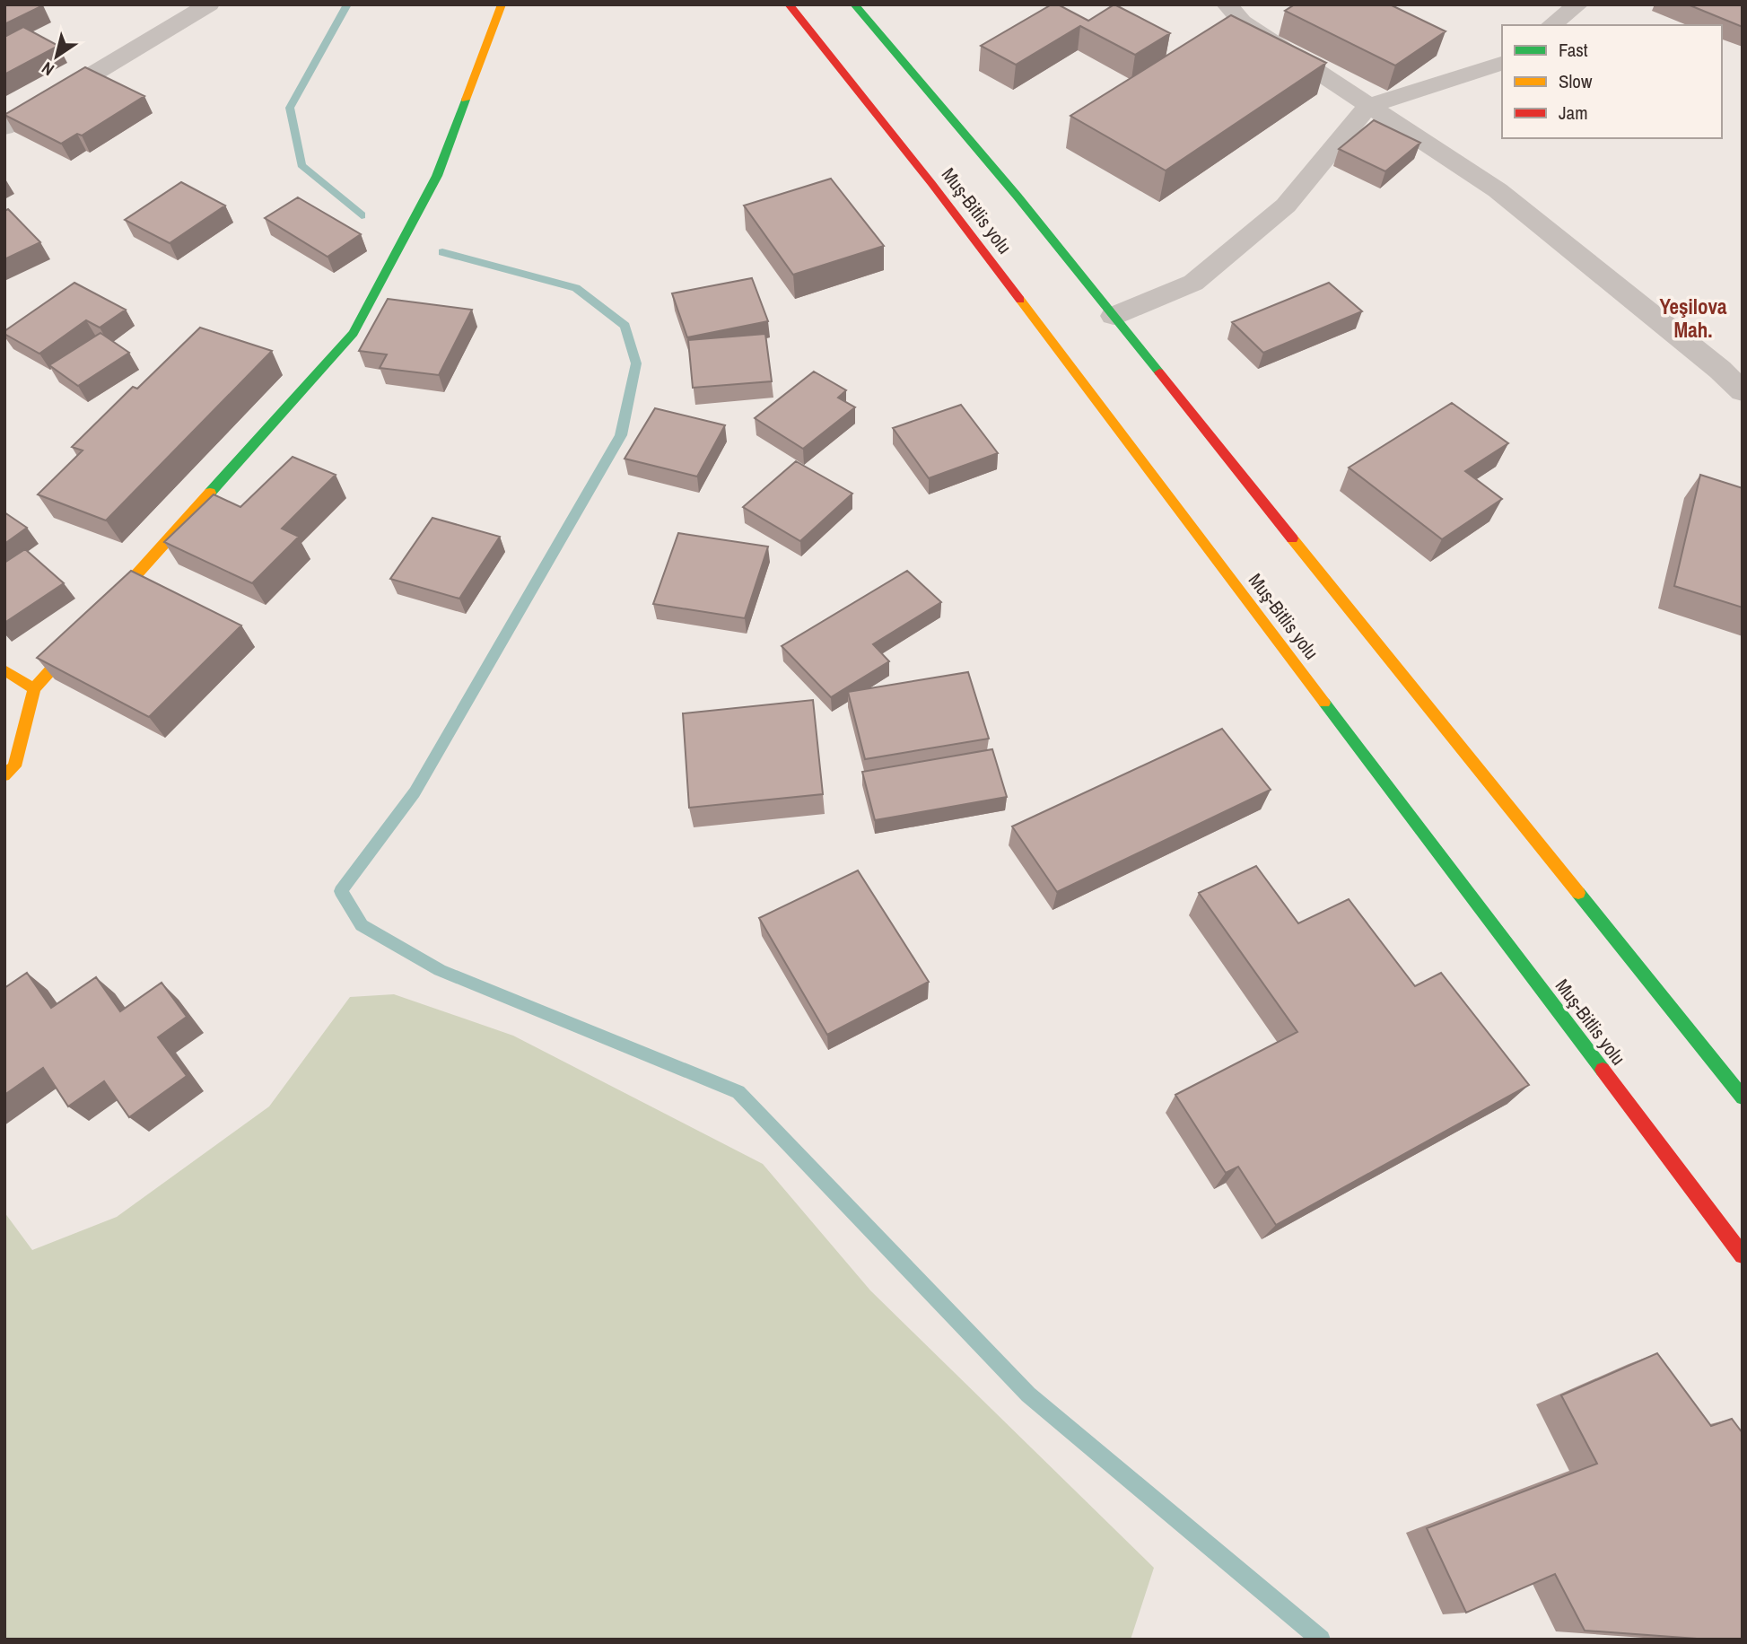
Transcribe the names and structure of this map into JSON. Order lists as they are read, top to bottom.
{
  "streets": {
    "main road": ["Muş-Bitlis yolu"]
  },
  "districts": ["Yeşilova Mah."],
  "legend": ["Fast", "Slow", "Jam"],
  "north": "bottom left"
}
